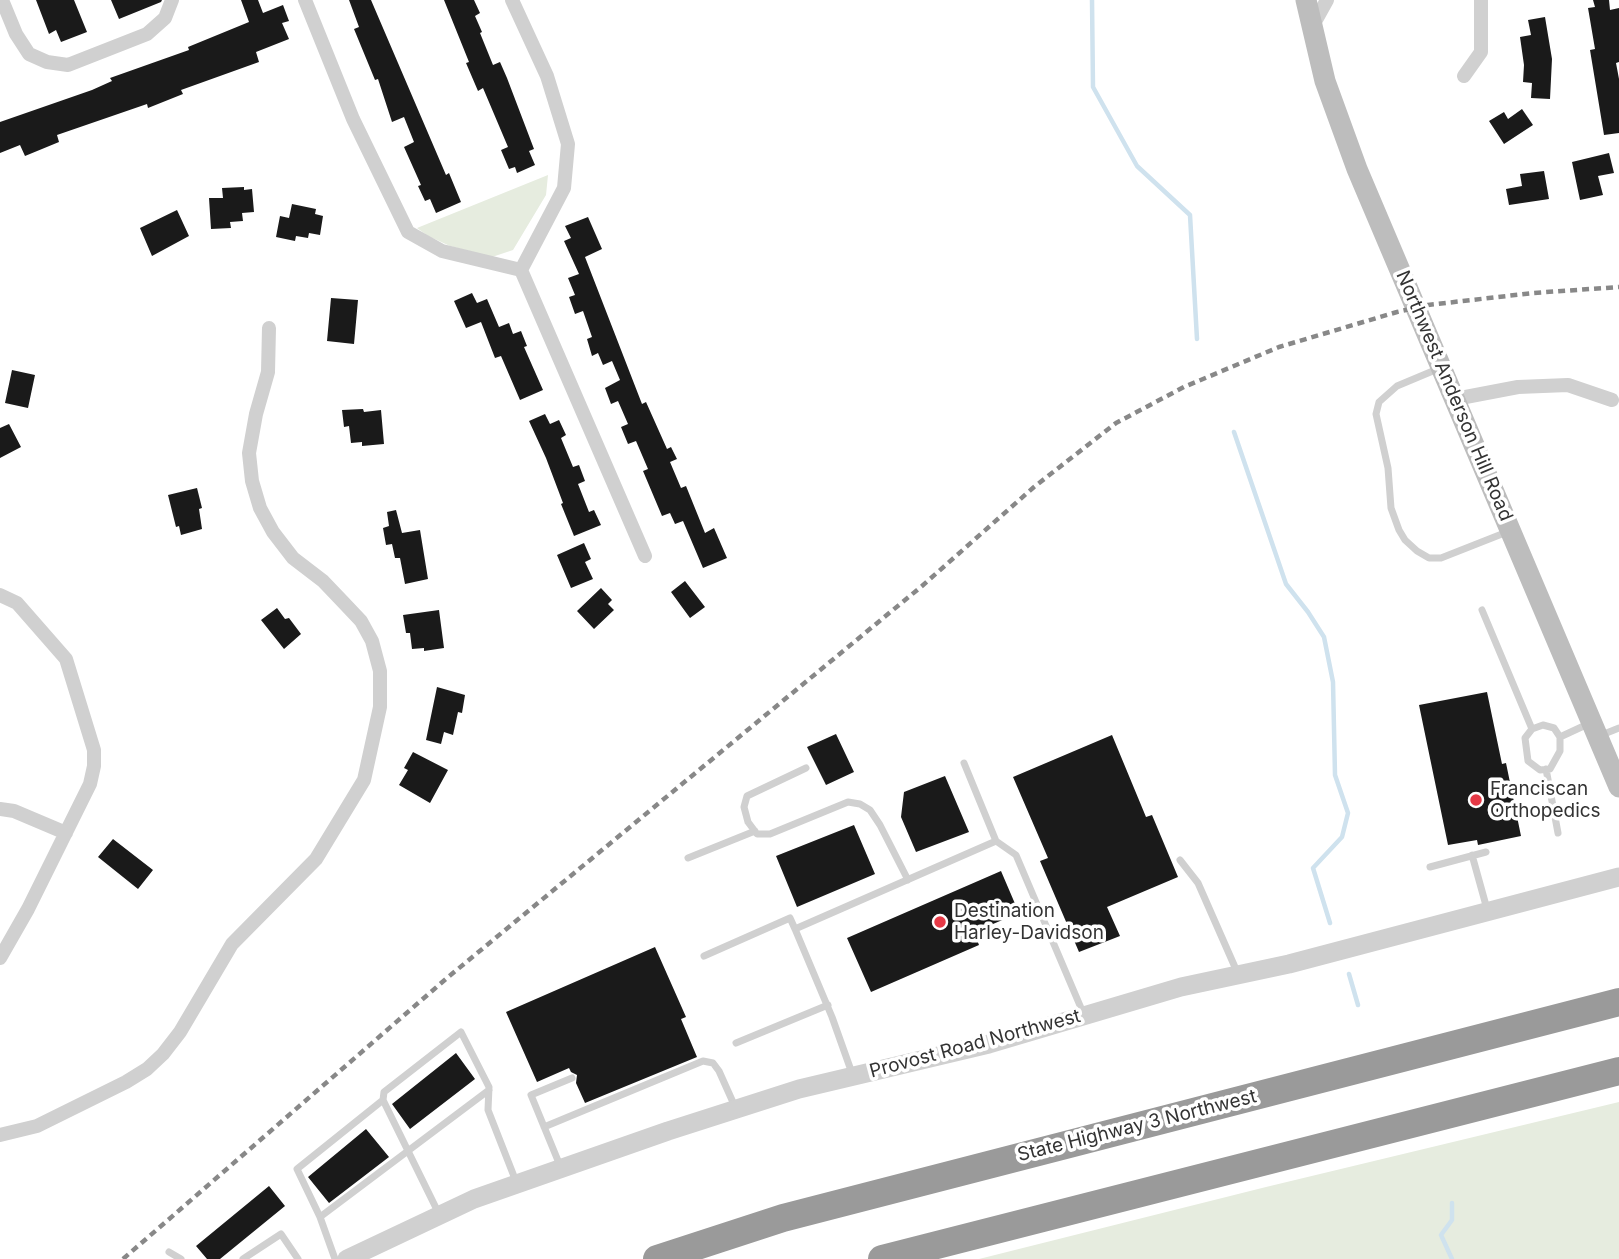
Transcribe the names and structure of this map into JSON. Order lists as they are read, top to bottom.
{
  "streets": {
    "highway": ["State Highway 3 Northwest"],
    "main road": ["Northwest Anderson Hill Road"],
    "street": ["Provost Road Northwest"]
  },
  "places": ["Franciscan Orthopedics", "Destination Harley-Davidson"]
}
